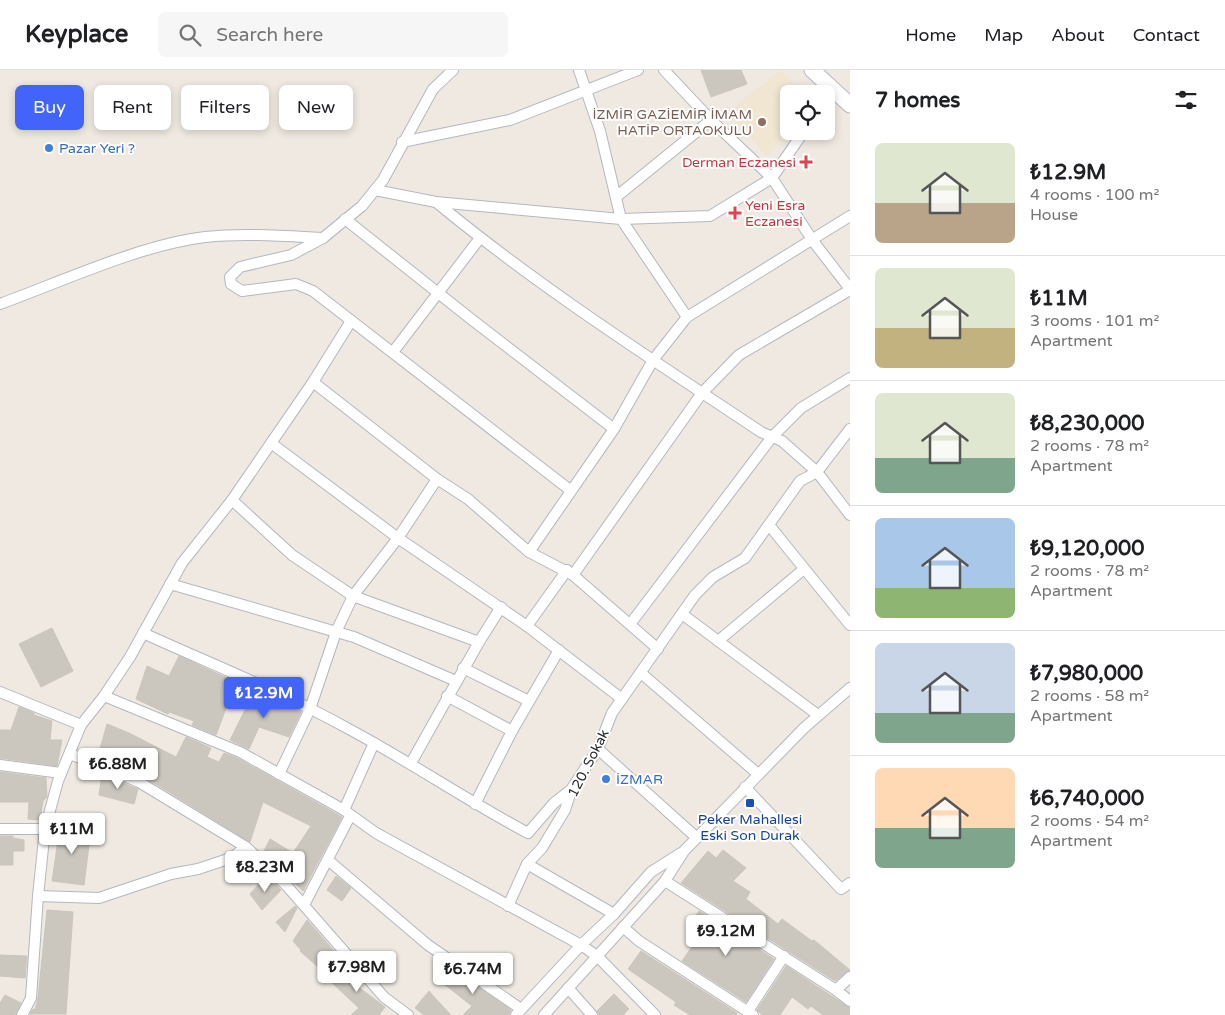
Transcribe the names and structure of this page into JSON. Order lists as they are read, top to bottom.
{
  "streets": {
    "street": ["120. Sokak"]
  },
  "places": {
    "other": ["İZMİR GAZİEMİR İMAM HATİP ORTAOKULU", "Pazar Yeri ?", "İZMAR"],
    "health": ["Derman Eczanesi", "Yeni Esra Eczanesi"],
    "transit": ["Peker Mahallesi Eski Son Durak"]
  },
  "page": {
    "header": "Keyplace",
    "search": "Search here",
    "nav": [
      "Home",
      "Map",
      "About",
      "Contact"
    ],
    "heading": "7 homes",
    "chip": [
      "Buy",
      "Rent",
      "Filters",
      "New"
    ],
    "list": [
      {
        "name": "₺12.9M",
        "note": "4 rooms · 100 m² · House"
      },
      {
        "name": "₺11M",
        "note": "3 rooms · 101 m² · Apartment"
      },
      {
        "name": "₺8,230,000",
        "note": "2 rooms · 78 m² · Apartment"
      },
      {
        "name": "₺9,120,000",
        "note": "2 rooms · 78 m² · Apartment"
      },
      {
        "name": "₺7,980,000",
        "note": "2 rooms · 58 m² · Apartment"
      },
      {
        "name": "₺6,740,000",
        "note": "2 rooms · 54 m² · Apartment"
      }
    ],
    "price": [
      "₺12.9M",
      "₺6.88M",
      "₺11M",
      "₺8.23M",
      "₺9.12M",
      "₺7.98M",
      "₺6.74M"
    ]
  }
}
